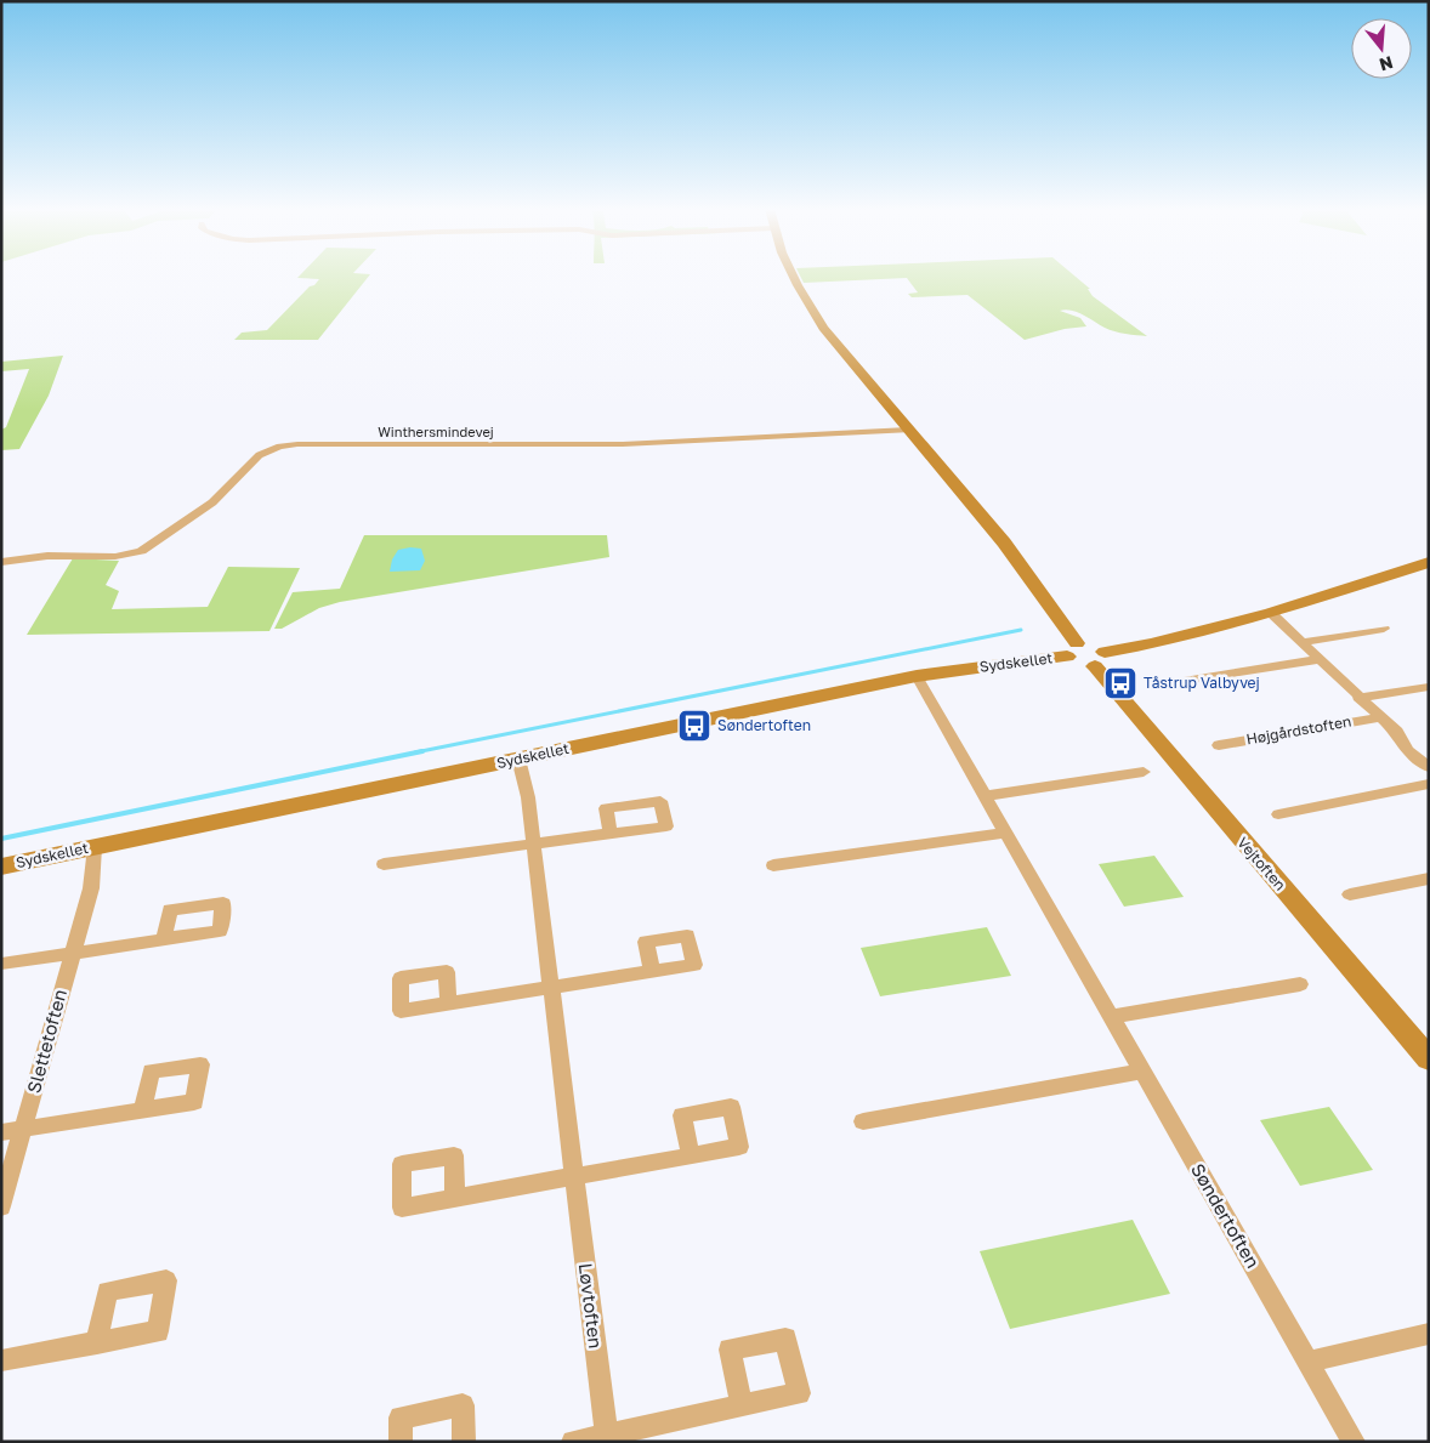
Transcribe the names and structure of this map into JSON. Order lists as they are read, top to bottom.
{
  "streets": {
    "street": [
      "Winthersmindevej",
      "Sydskellet",
      "Højgårdstoften",
      "Vejtoften",
      "Slettetoften",
      "Søndertoften",
      "Løvtoften"
    ]
  },
  "crossings": [
    ["Sydskellet", "Slettetoften"],
    ["Sydskellet", "Søndertoften"],
    ["Sydskellet", "Løvtoften"]
  ],
  "places": {
    "bus stop": ["Tåstrup Valbyvej", "Søndertoften"]
  },
  "north": "bottom"
}
